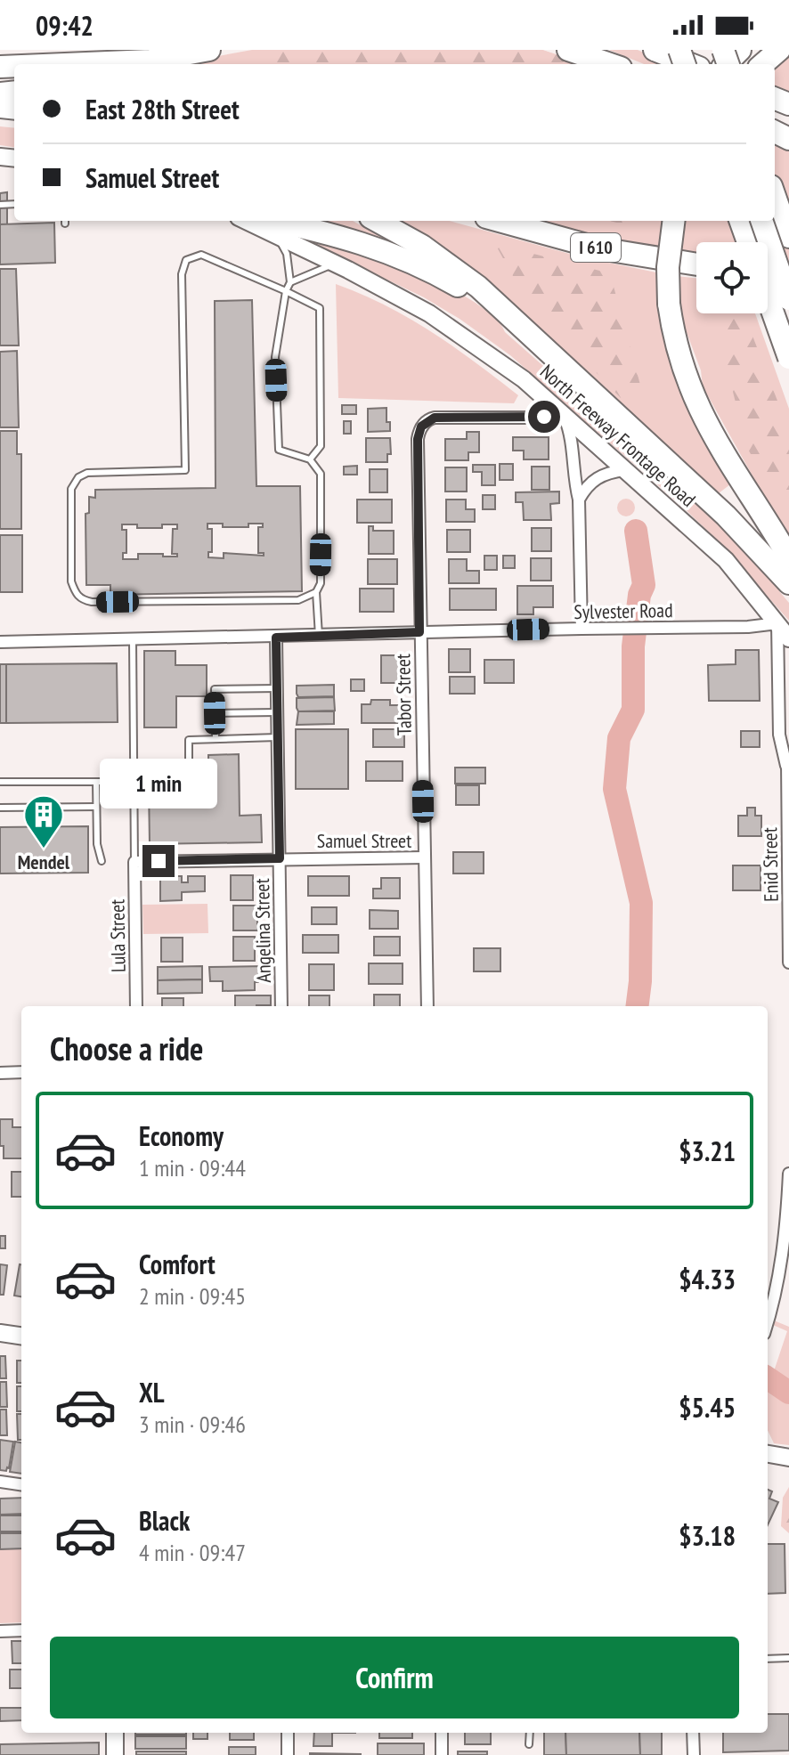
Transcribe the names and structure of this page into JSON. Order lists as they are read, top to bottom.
{
  "streets": {
    "highway": ["I 610"],
    "main road": ["North Freeway Frontage Road"],
    "street": [
      "Sylvester Road",
      "Tabor Street",
      "Samuel Street",
      "Enid Street",
      "Angelina Street",
      "Lula Street"
    ]
  },
  "crossings": [
    ["North Freeway Frontage Road", "Sylvester Road"],
    ["North Freeway Frontage Road", "Tabor Street"],
    ["North Freeway Frontage Road", "Enid Street"],
    ["Sylvester Road", "Tabor Street"],
    ["Sylvester Road", "Enid Street"],
    ["Sylvester Road", "Angelina Street"],
    ["Tabor Street", "Samuel Street"],
    ["Samuel Street", "Angelina Street"],
    ["Samuel Street", "Lula Street"]
  ],
  "places": {
    "building": ["Mendel"]
  },
  "page": {
    "status": "09:42",
    "banner": ["East 28th Street", "Samuel Street"],
    "bubble": "1 min",
    "heading": "Choose a ride",
    "list": [
      {
        "name": "Economy",
        "note": "1 min · 09:44",
        "value": "$3.21"
      },
      {
        "name": "Comfort",
        "note": "2 min · 09:45",
        "value": "$4.33"
      },
      {
        "name": "XL",
        "note": "3 min · 09:46",
        "value": "$5.45"
      },
      {
        "name": "Black",
        "note": "4 min · 09:47",
        "value": "$3.18"
      }
    ],
    "buttons": "Confirm"
  }
}
